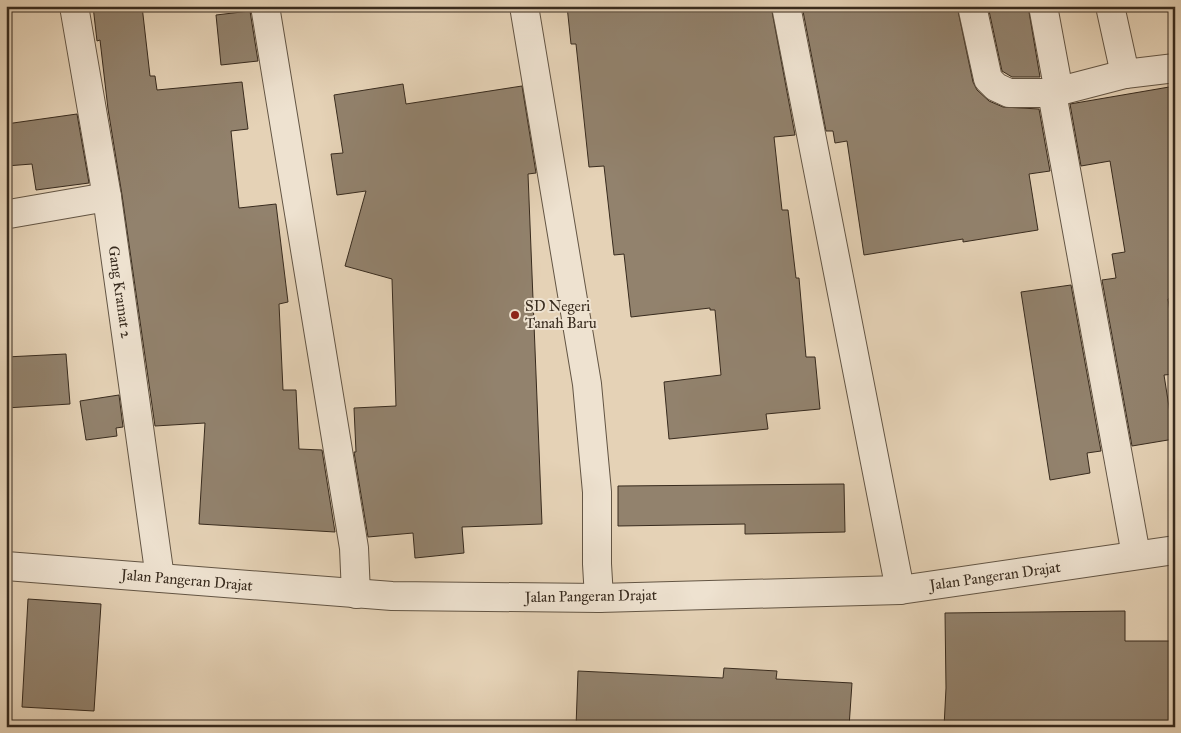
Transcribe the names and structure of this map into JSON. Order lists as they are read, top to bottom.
{
  "streets": {
    "street": ["Gang Kramat 2", "Jalan Pangeran Drajat"]
  },
  "crossings": [
    ["Gang Kramat 2", "Jalan Pangeran Drajat"]
  ],
  "places": ["SD Negeri Tanah Baru"]
}
